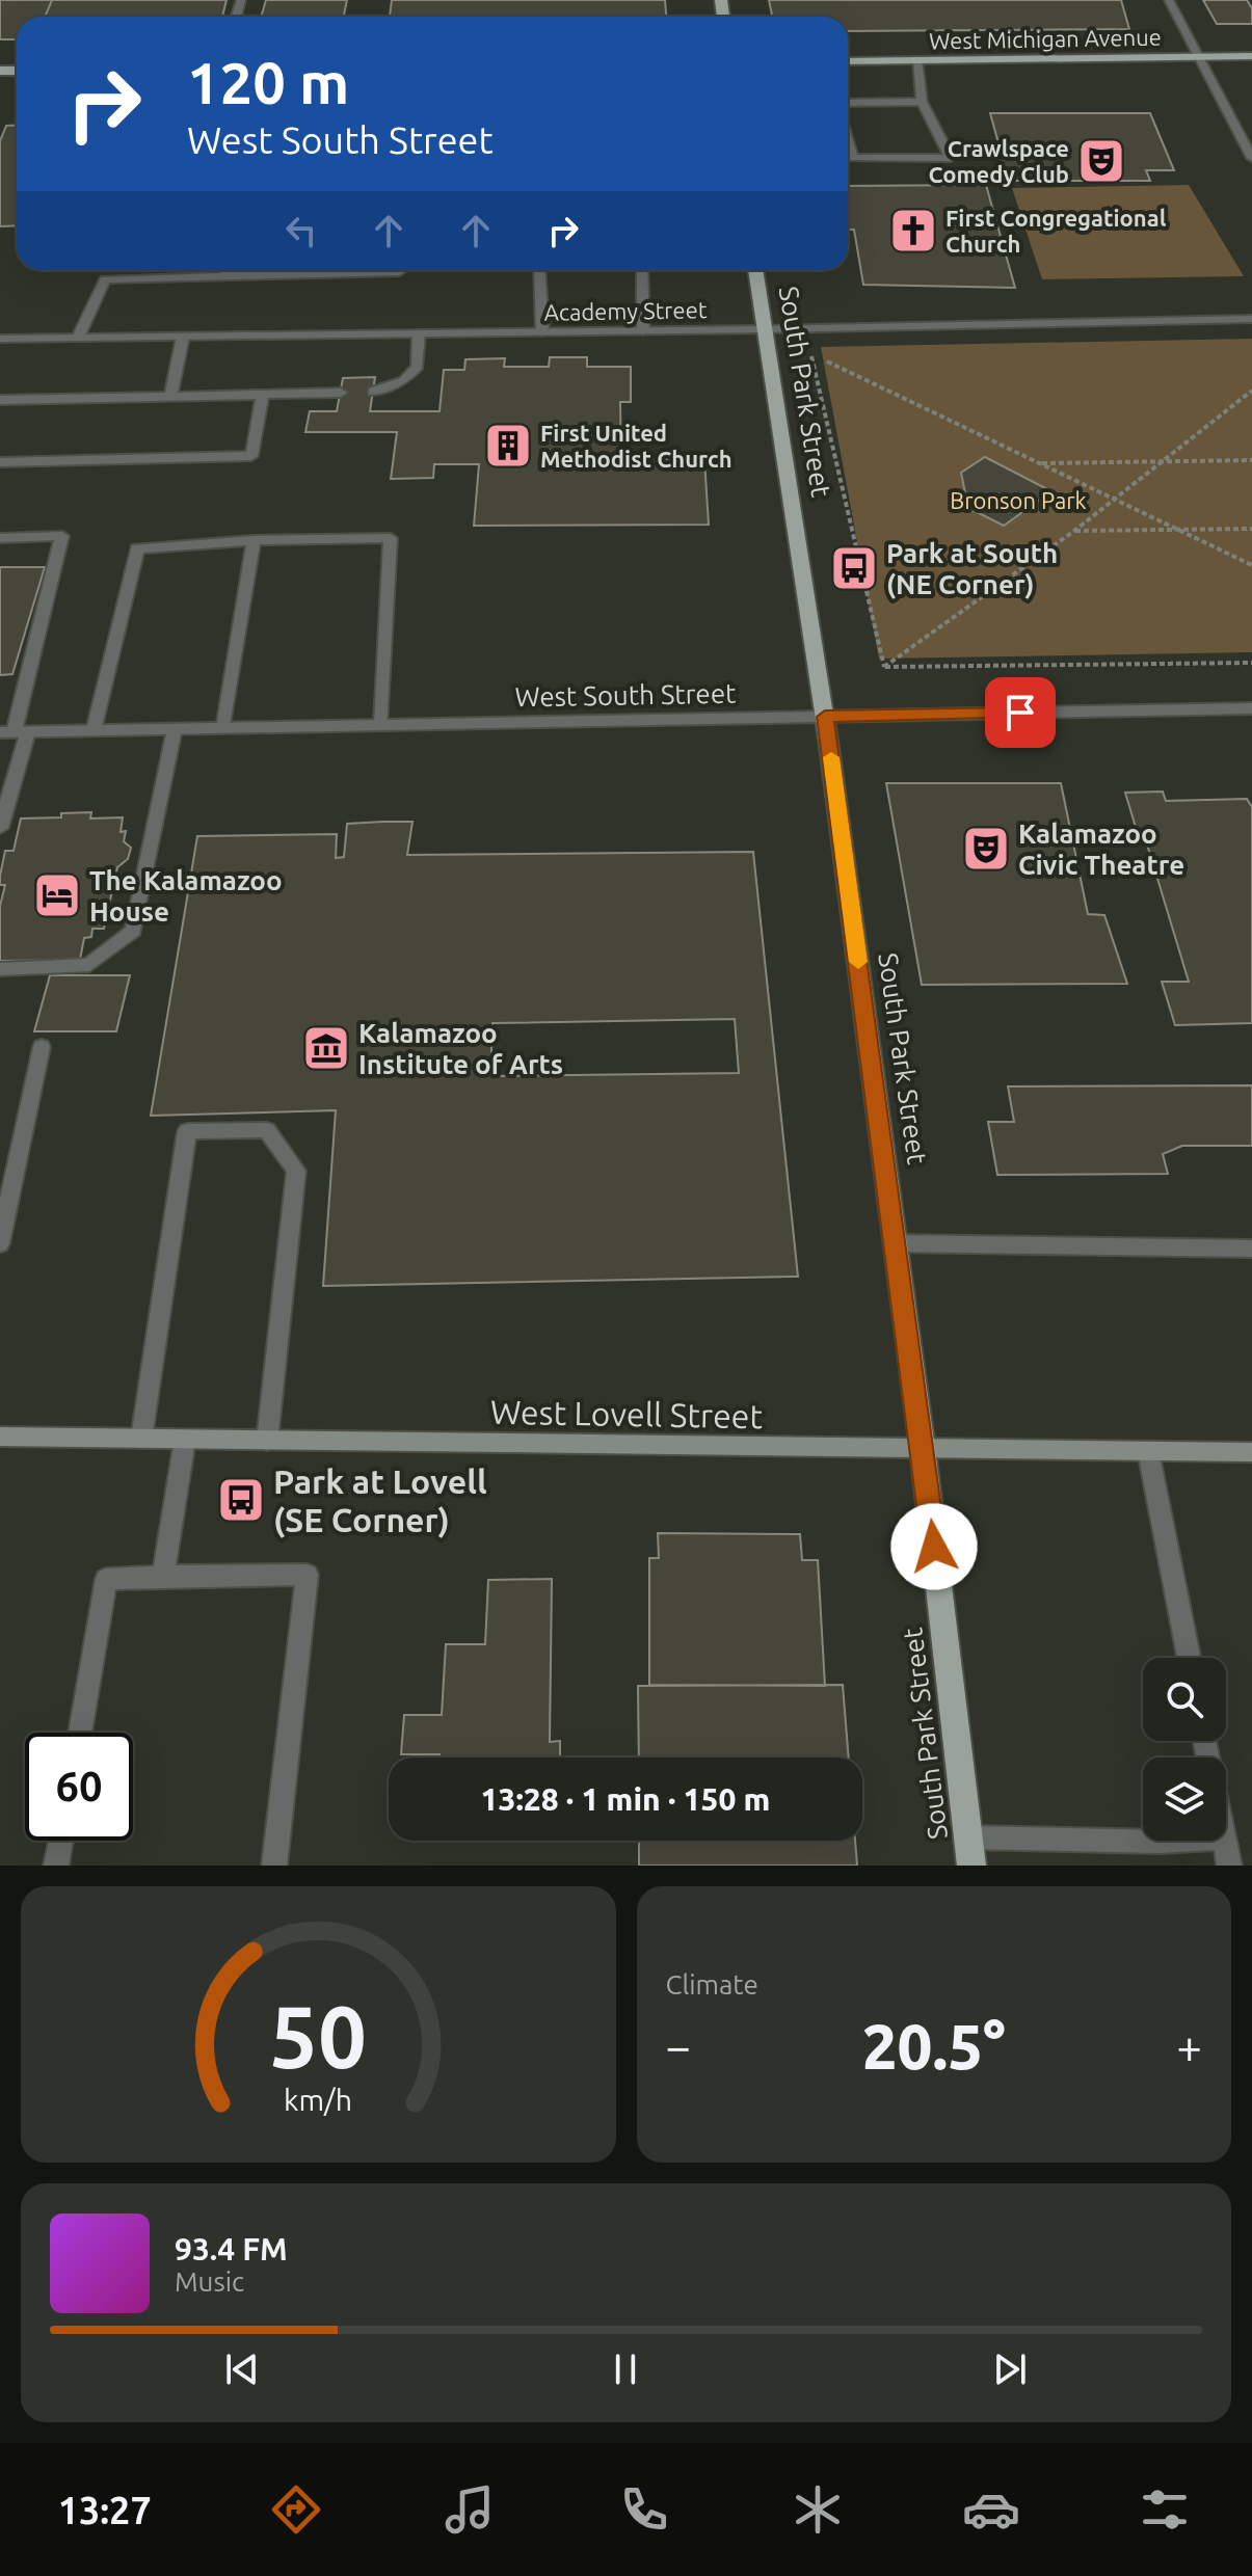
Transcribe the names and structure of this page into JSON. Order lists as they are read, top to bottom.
{
  "streets": {
    "main road": ["West Michigan Avenue", "South Park Street"],
    "street": ["Academy Street", "West South Street", "West Lovell Street"]
  },
  "crossings": [
    ["Academy Street", "South Park Street"],
    ["South Park Street", "West South Street"],
    ["South Park Street", "West Lovell Street"]
  ],
  "parks": ["Bronson Park"],
  "places": {
    "theatre": ["Crawlspace Comedy Club", "Kalamazoo Civic Theatre"],
    "church": ["First Congregational Church"],
    "building": ["First United Methodist Church"],
    "bus stop": ["Park at South (NE Corner)", "Park at Lovell (SE Corner)"],
    "hotel": ["The Kalamazoo House"],
    "museum": ["Kalamazoo Institute of Arts"]
  },
  "page": {
    "turn": ["120 m", "West South Street"],
    "limit": "60",
    "trip": "13:28 · 1 min · 150 m",
    "tile": "Climate",
    "heat": ["−", "20.5°", "+"],
    "song": ["93.4 FM", "Music"],
    "tabs": "13:27",
    "gauge": ["50", "km/h"]
  }
}
